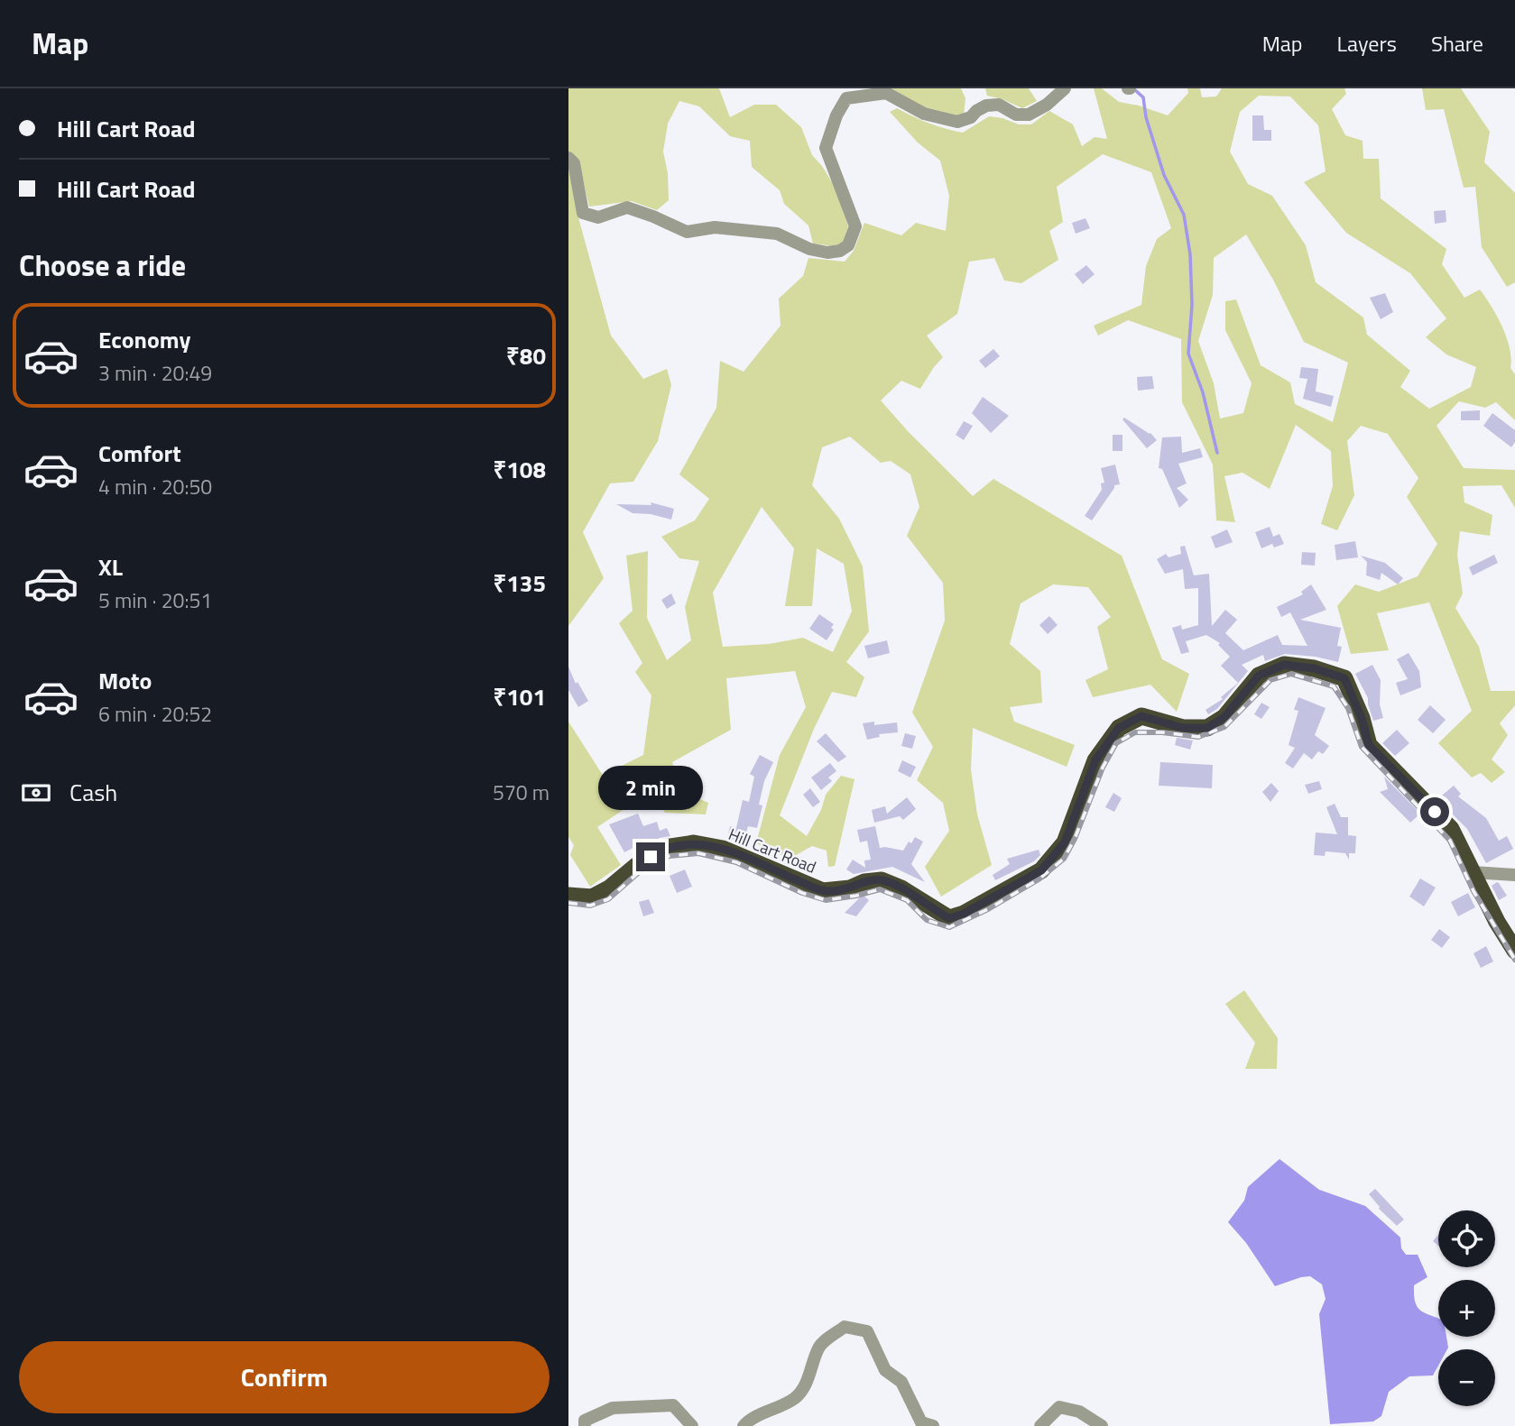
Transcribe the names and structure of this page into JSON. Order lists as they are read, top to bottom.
{
  "streets": {
    "highway": ["Hill Cart Road"]
  },
  "page": {
    "header": "Map",
    "nav": ["Map", "Layers", "Share"],
    "banner": ["Hill Cart Road", "Hill Cart Road"],
    "heading": "Choose a ride",
    "list": [
      {
        "name": "Economy",
        "note": "3 min · 20:49",
        "value": "₹80"
      },
      {
        "name": "Comfort",
        "note": "4 min · 20:50",
        "value": "₹108"
      },
      {
        "name": "XL",
        "note": "5 min · 20:51",
        "value": "₹135"
      },
      {
        "name": "Moto",
        "note": "6 min · 20:52",
        "value": "₹101"
      }
    ],
    "pay": ["Cash", "570 m"],
    "bubble": "2 min",
    "map_buttons": ["+", "−"],
    "buttons": "Confirm"
  }
}
